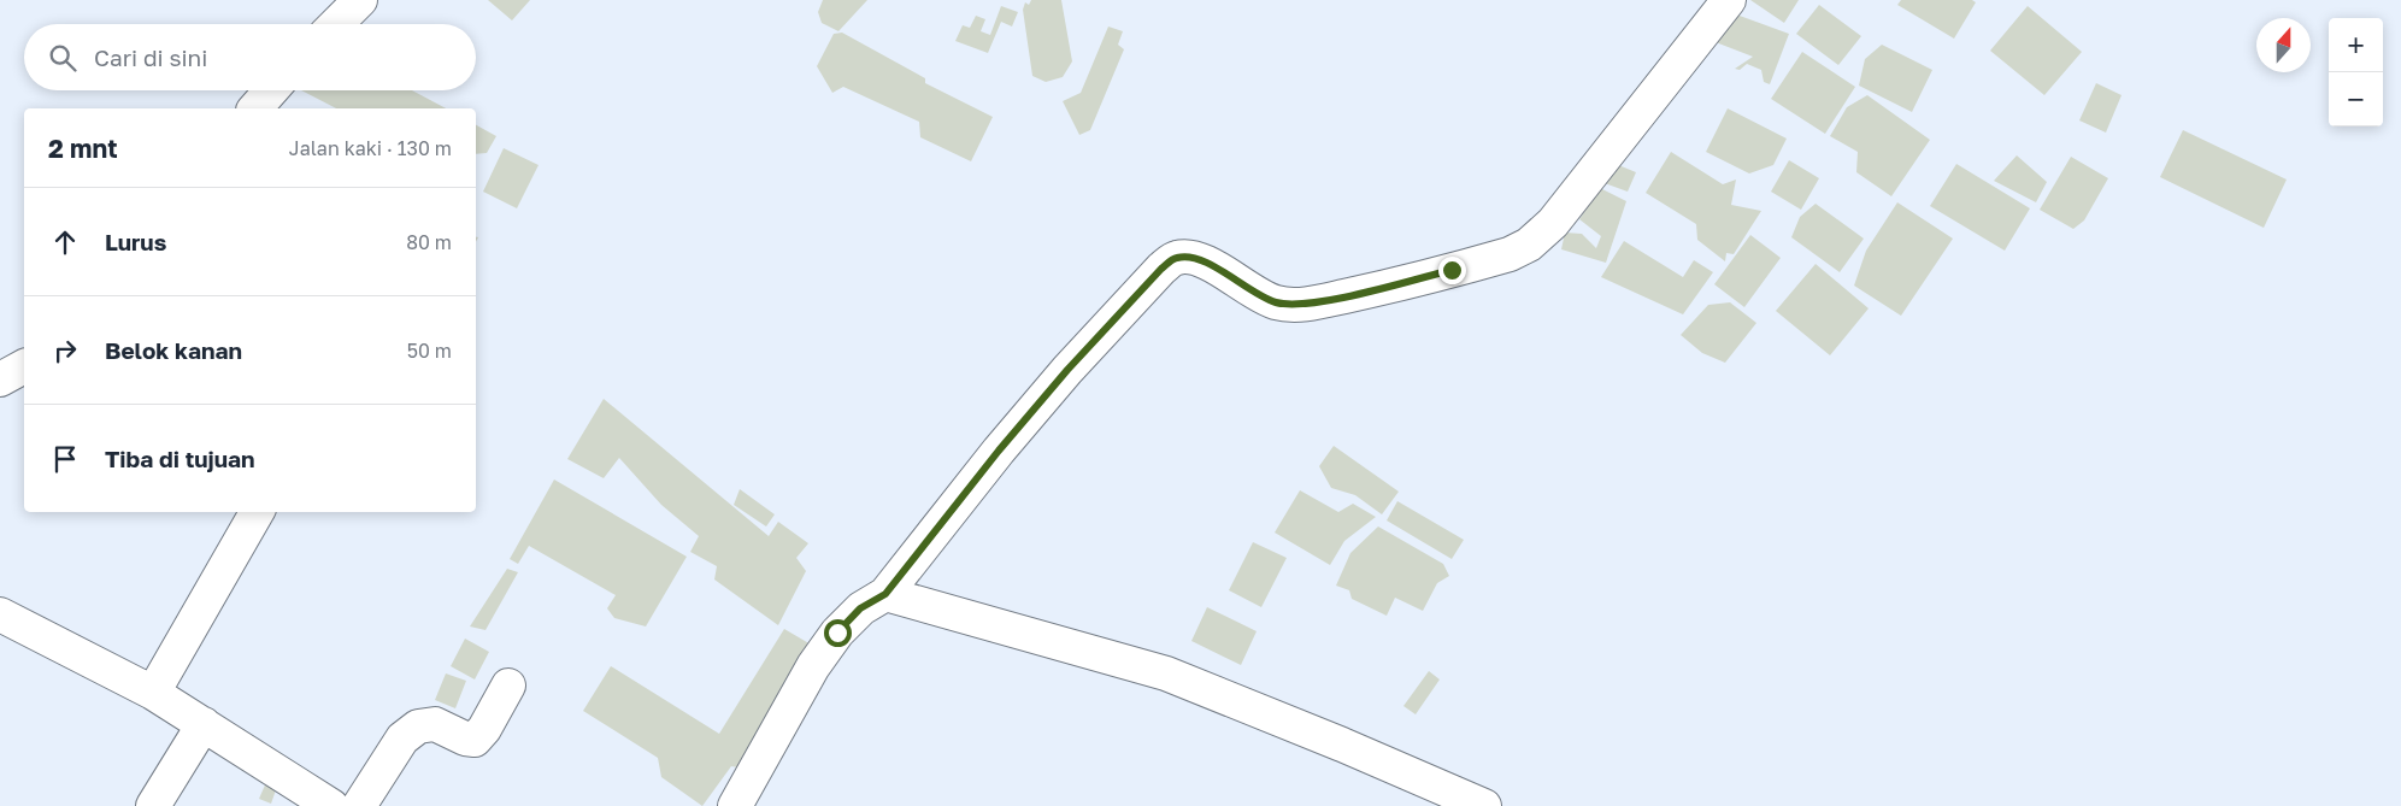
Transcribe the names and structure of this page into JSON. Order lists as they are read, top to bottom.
{
  "north": "top",
  "page": {
    "map_buttons": ["+", "−"],
    "search": "Cari di sini",
    "heading": ["2 mnt", "Jalan kaki · 130 m"],
    "list": [
      ["Lurus", "80 m"],
      ["Belok kanan", "50 m"],
      "Tiba di tujuan"
    ]
  }
}
